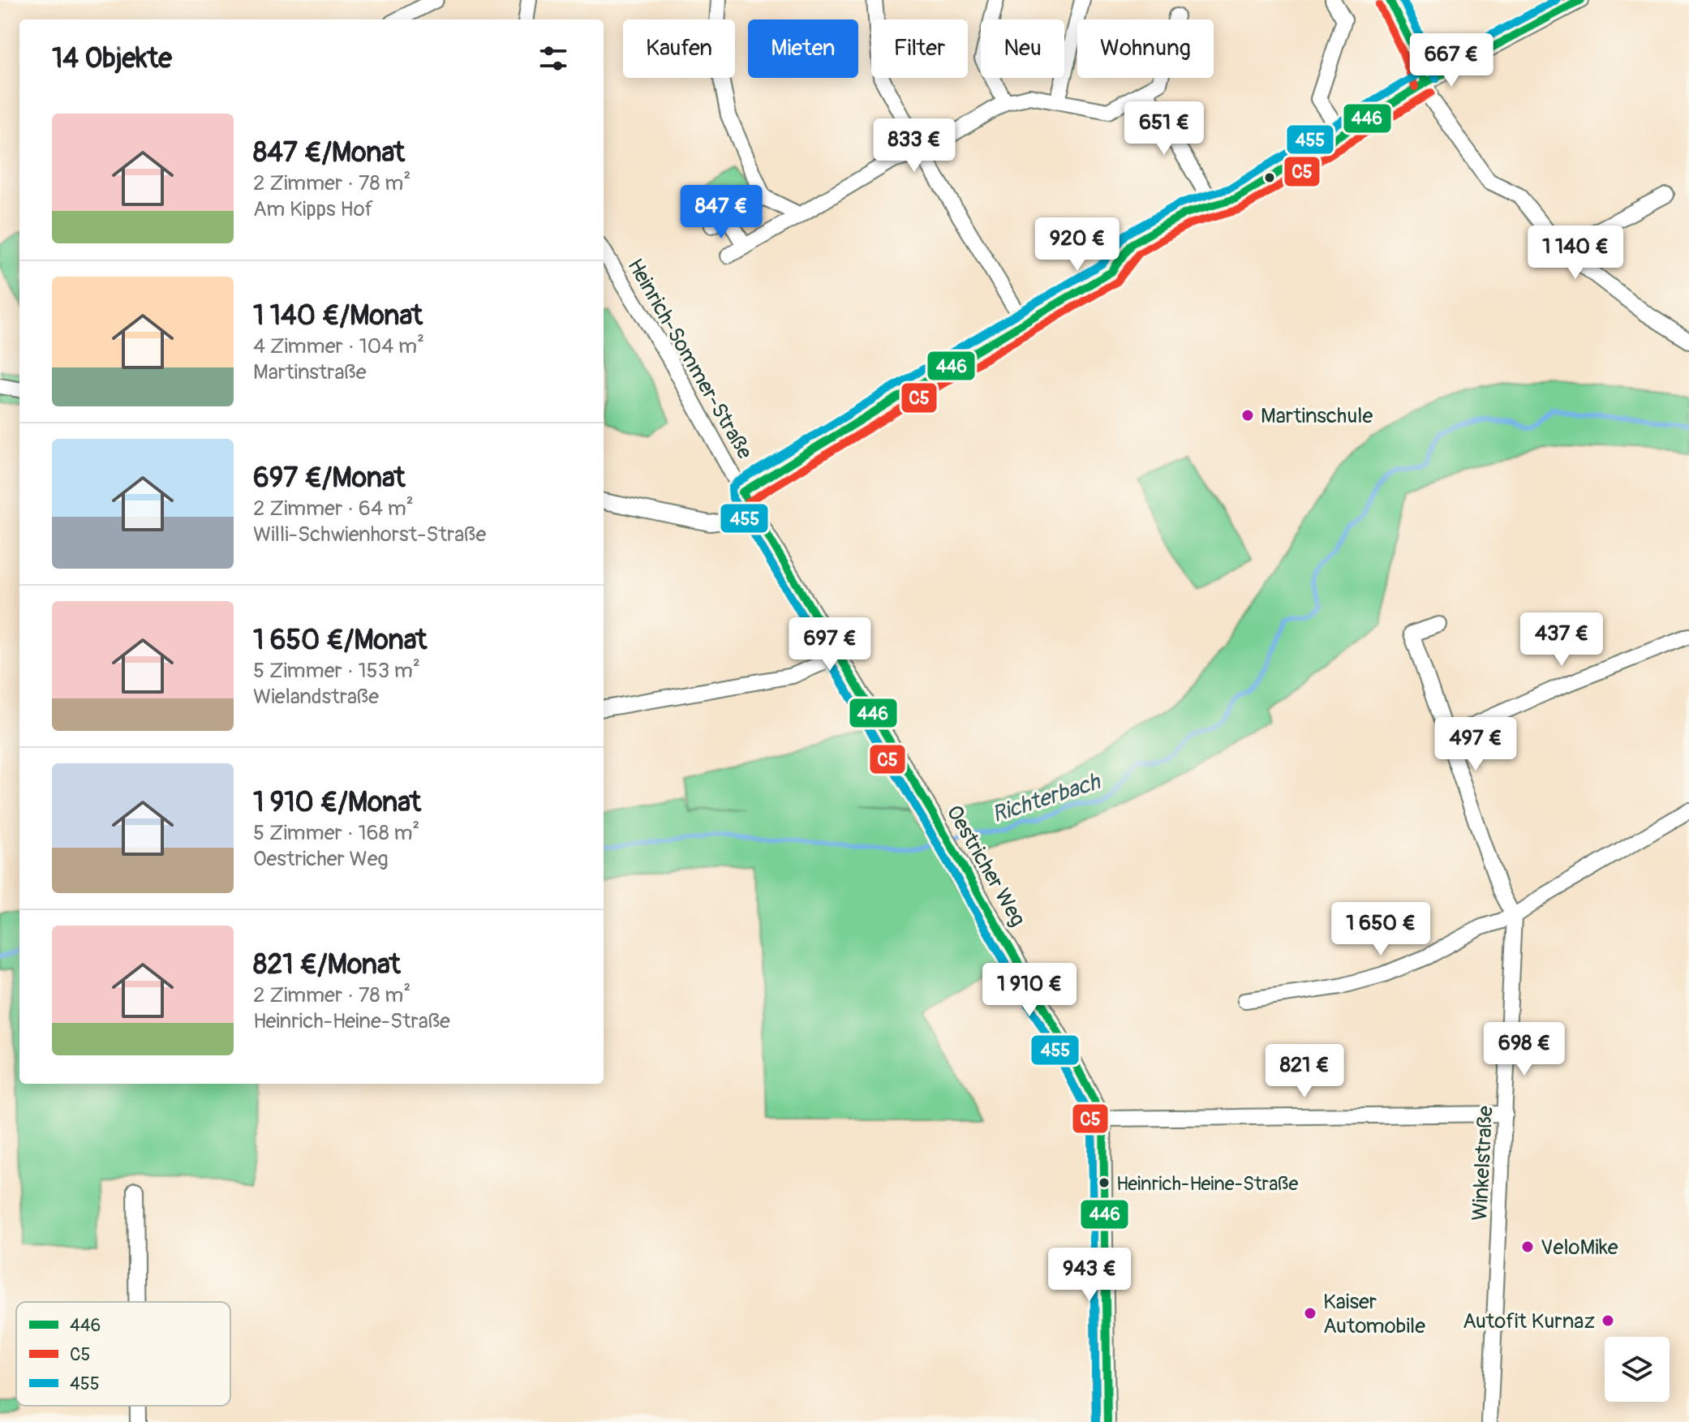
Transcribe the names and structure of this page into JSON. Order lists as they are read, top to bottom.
{
  "streets": {
    "street": ["Heinrich-Sommer-Straße", "Oestricher Weg", "Winkelstraße"]
  },
  "crossings": [
    ["Heinrich-Sommer-Straße", "Oestricher Weg"]
  ],
  "water": ["Richterbach"],
  "places": [
    "Martinschule",
    "Heinrich-Heine-Straße",
    "VeloMike",
    "Kaiser Automobile",
    "Autofit Kurnaz"
  ],
  "lines": ["transit line 446", "transit line 455", "transit line C5"],
  "legend": ["446", "C5", "455"],
  "page": {
    "chip": [
      "Kaufen",
      "Mieten",
      "Filter",
      "Neu",
      "Wohnung"
    ],
    "heading": "14 Objekte",
    "price": [
      "667 €",
      "651 €",
      "833 €",
      "847 €",
      "920 €",
      "1 140 €",
      "437 €",
      "697 €",
      "497 €",
      "1 650 €",
      "1 910 €",
      "698 €",
      "821 €",
      "943 €"
    ],
    "list": [
      {
        "name": "847 €/Monat",
        "note": "2 Zimmer · 78 m² · Am Kipps Hof"
      },
      {
        "name": "1 140 €/Monat",
        "note": "4 Zimmer · 104 m² · Martinstraße"
      },
      {
        "name": "697 €/Monat",
        "note": "2 Zimmer · 64 m² · Willi-Schwienhorst-Straße"
      },
      {
        "name": "1 650 €/Monat",
        "note": "5 Zimmer · 153 m² · Wielandstraße"
      },
      {
        "name": "1 910 €/Monat",
        "note": "5 Zimmer · 168 m² · Oestricher Weg"
      },
      {
        "name": "821 €/Monat",
        "note": "2 Zimmer · 78 m² · Heinrich-Heine-Straße"
      }
    ]
  }
}
